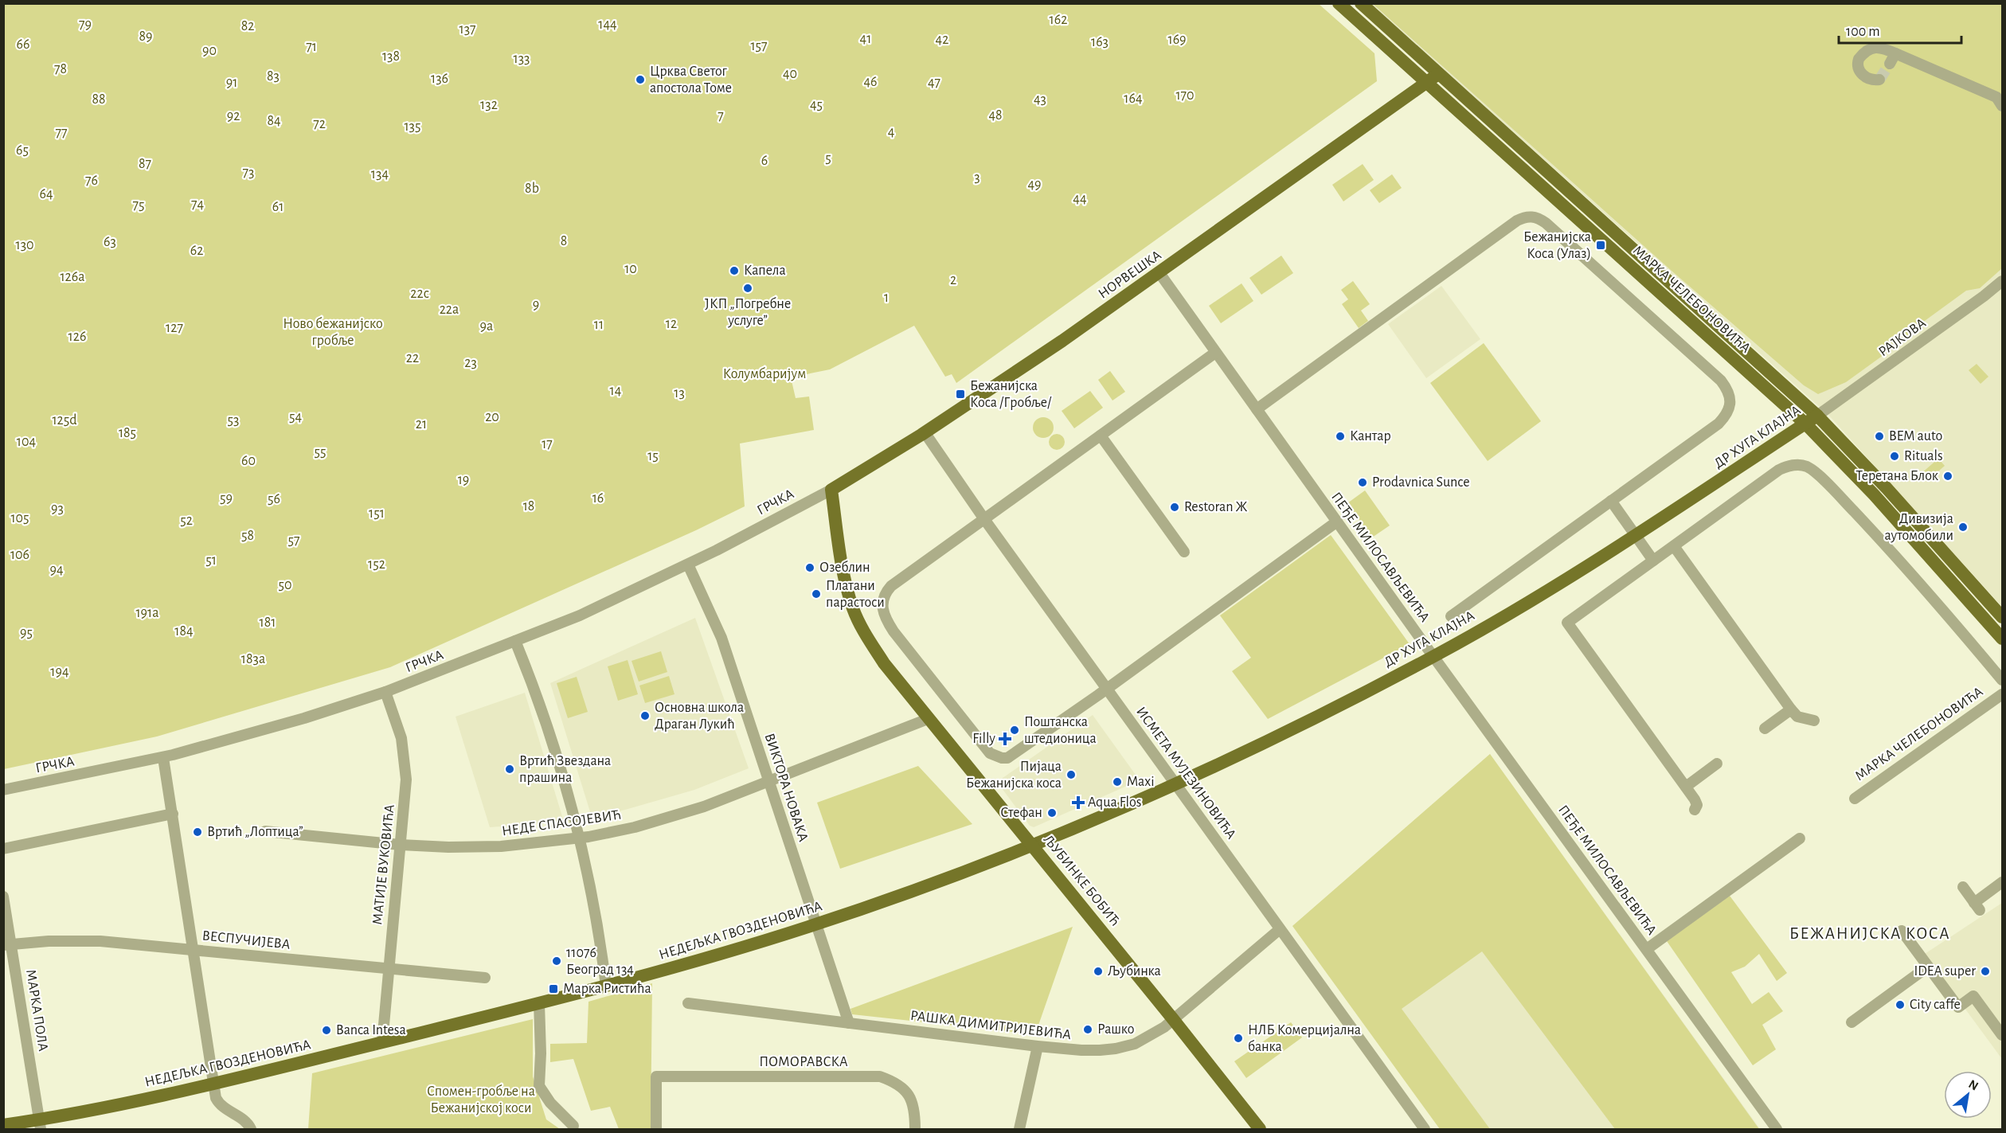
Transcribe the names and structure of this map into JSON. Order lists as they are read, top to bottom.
{
  "streets": {
    "main road": [
      "НОРВЕШКА",
      "МАРКА ЧЕЛЕБОНОВИЋА",
      "ДР ХУГА КЛАЈНА",
      "ЉУБИНКЕ БОБИЋ",
      "НЕДЕЉКА ГВОЗДЕНОВИЋА"
    ],
    "street": [
      "РАЈКОВА",
      "ГРЧКА",
      "ПЕЂЕ МИЛОСАВЉЕВИЋА",
      "ИСМЕТА МУЈЕЗИНОВИЋА",
      "ВИКТОРА НОВАКА",
      "НЕДЕ СПАСОЈЕВИЋ",
      "МАТИЈЕ ВУКОВИЋА",
      "ВЕСПУЧИЈЕВА",
      "МАРКА ПОЛА",
      "РАШКА ДИМИТРИЈЕВИЋА",
      "ПОМОРАВСКА"
    ]
  },
  "crossings": [
    ["НОРВЕШКА", "МАРКА ЧЕЛЕБОНОВИЋА"],
    ["НОРВЕШКА", "ГРЧКА"],
    ["НОРВЕШКА", "ПЕЂЕ МИЛОСАВЉЕВИЋА"],
    ["НОРВЕШКА", "ИСМЕТА МУЈЕЗИНОВИЋА"],
    ["НОРВЕШКА", "ЉУБИНКЕ БОБИЋ"],
    ["МАРКА ЧЕЛЕБОНОВИЋА", "РАЈКОВА"],
    ["МАРКА ЧЕЛЕБОНОВИЋА", "ДР ХУГА КЛАЈНА"],
    ["РАЈКОВА", "ДР ХУГА КЛАЈНА"],
    ["ДР ХУГА КЛАЈНА", "ПЕЂЕ МИЛОСАВЉЕВИЋА"],
    ["ДР ХУГА КЛАЈНА", "ИСМЕТА МУЈЕЗИНОВИЋА"],
    ["ДР ХУГА КЛАЈНА", "ЉУБИНКЕ БОБИЋ"],
    ["ДР ХУГА КЛАЈНА", "НЕДЕЉКА ГВОЗДЕНОВИЋА"],
    ["ГРЧКА", "ВИКТОРА НОВАКА"],
    ["ГРЧКА", "МАТИЈЕ ВУКОВИЋА"],
    ["ГРЧКА", "ЉУБИНКЕ БОБИЋ"],
    ["ИСМЕТА МУЈЕЗИНОВИЋА", "РАШКА ДИМИТРИЈЕВИЋА"],
    ["ВИКТОРА НОВАКА", "НЕДЕ СПАСОЈЕВИЋ"],
    ["ВИКТОРА НОВАКА", "НЕДЕЉКА ГВОЗДЕНОВИЋА"],
    ["ВИКТОРА НОВАКА", "РАШКА ДИМИТРИЈЕВИЋА"],
    ["НЕДЕ СПАСОЈЕВИЋ", "МАТИЈЕ ВУКОВИЋА"],
    ["НЕДЕ СПАСОЈЕВИЋ", "ЉУБИНКЕ БОБИЋ"],
    ["МАТИЈЕ ВУКОВИЋА", "НЕДЕЉКА ГВОЗДЕНОВИЋА"],
    ["МАТИЈЕ ВУКОВИЋА", "ВЕСПУЧИЈЕВА"],
    ["ЉУБИНКЕ БОБИЋ", "НЕДЕЉКА ГВОЗДЕНОВИЋА"],
    ["ЉУБИНКЕ БОБИЋ", "РАШКА ДИМИТРИЈЕВИЋА"],
    ["НЕДЕЉКА ГВОЗДЕНОВИЋА", "МАРКА ПОЛА"],
    ["ВЕСПУЧИЈЕВА", "МАРКА ПОЛА"]
  ],
  "districts": ["БЕЖАНИЈСКА КОСА"],
  "parks": [
    "162",
    "79",
    "144",
    "82",
    "137",
    "89",
    "41",
    "42",
    "169",
    "163",
    "66",
    "157",
    "71",
    "90",
    "138",
    "133",
    "78",
    "40",
    "83",
    "136",
    "46",
    "91",
    "47",
    "170",
    "164",
    "88",
    "43",
    "132",
    "45",
    "48",
    "92",
    "7",
    "84",
    "72",
    "135",
    "4",
    "77",
    "65",
    "5",
    "6",
    "87",
    "73",
    "134",
    "3",
    "76",
    "49",
    "8b",
    "64",
    "44",
    "74",
    "75",
    "61",
    "8",
    "63",
    "130",
    "62",
    "10",
    "126a",
    "2",
    "22c",
    "1",
    "9",
    "22a",
    "Ново бежанијско гробље",
    "12",
    "11",
    "9a",
    "127",
    "126",
    "22",
    "23",
    "Колумбаријум",
    "14",
    "13",
    "54",
    "20",
    "125d",
    "53",
    "21",
    "185",
    "104",
    "17",
    "55",
    "15",
    "60",
    "19",
    "59",
    "16",
    "56",
    "18",
    "93",
    "151",
    "105",
    "52",
    "58",
    "57",
    "106",
    "51",
    "152",
    "94",
    "50",
    "191a",
    "181",
    "184",
    "95",
    "183a",
    "194",
    "Спомен-гробље на Бежанијској коси"
  ],
  "places": {
    "other": [
      "Црква Светог апостола Томе",
      "Капела",
      "ЈКП „Погребне услуге”",
      "Кантар",
      "BEM auto",
      "Rituals",
      "Теретана Блок",
      "Prodavnica Sunce",
      "Restoran Ж",
      "Дивизија аутомобили",
      "Озеблин",
      "Платани парастоси",
      "Основна школа Драган Лукић",
      "Поштанска штедионица",
      "Вртић Звездана прашина",
      "Пијаца Бежанијска коса",
      "Maxi",
      "Стефан",
      "Вртић „Лоптица”",
      "11076 Београд 134",
      "Љубинка",
      "IDEA super",
      "City caffe",
      "Рашко",
      "Banca Intesa",
      "НЛБ Комерцијална банка"
    ],
    "transit": ["Бежанијска Коса (Улаз)", "Бежанијска Коса /Гробље/", "Марка Ристића"],
    "health": ["Filly", "Aqua Flos"]
  },
  "scale_bar": "100 m",
  "north": "top right"
}
